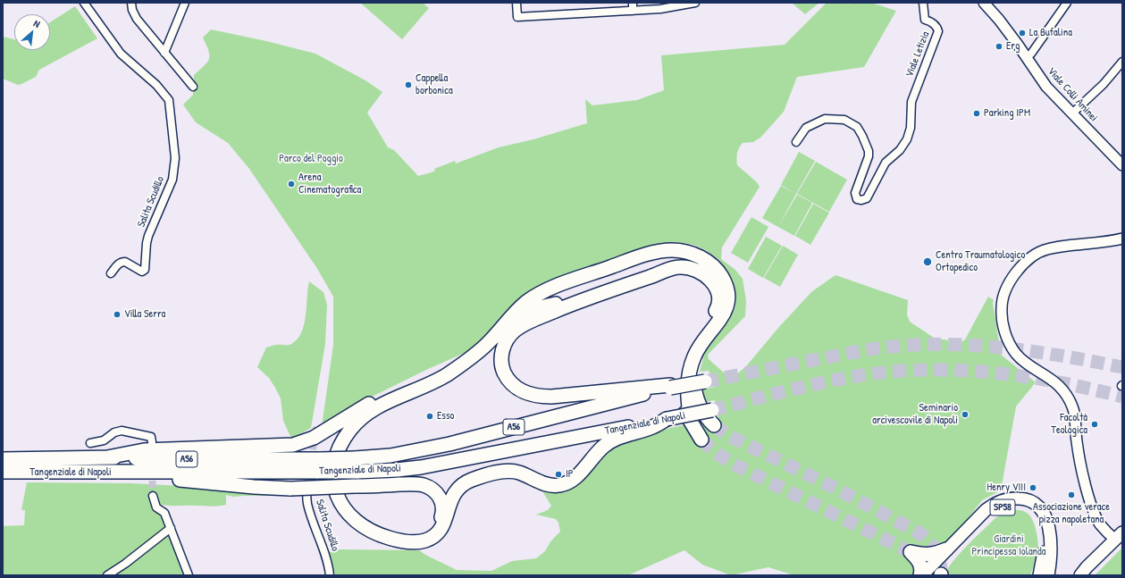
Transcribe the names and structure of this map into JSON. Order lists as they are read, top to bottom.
{
  "streets": {
    "highway": ["Tangenziale di Napoli", "A56"],
    "main road": ["Viale Colli Aminei", "SP58"],
    "street": ["Viale Letizia", "Salita Scudillo"]
  },
  "parks": ["Parco del Poggio", "Giardini Principessa Iolanda"],
  "places": [
    "La Bufalina",
    "Erg",
    "Cappella borbonica",
    "Parking IPM",
    "Arena Cinematografica",
    "Centro Traumatologico Ortopedico",
    "Villa Serra",
    "Seminario arcivescovile di Napoli",
    "Esso",
    "Facoltà Teologica",
    "IP",
    "Henry VIII",
    "Associazione verace pizza napoletana"
  ],
  "north": "top right"
}
